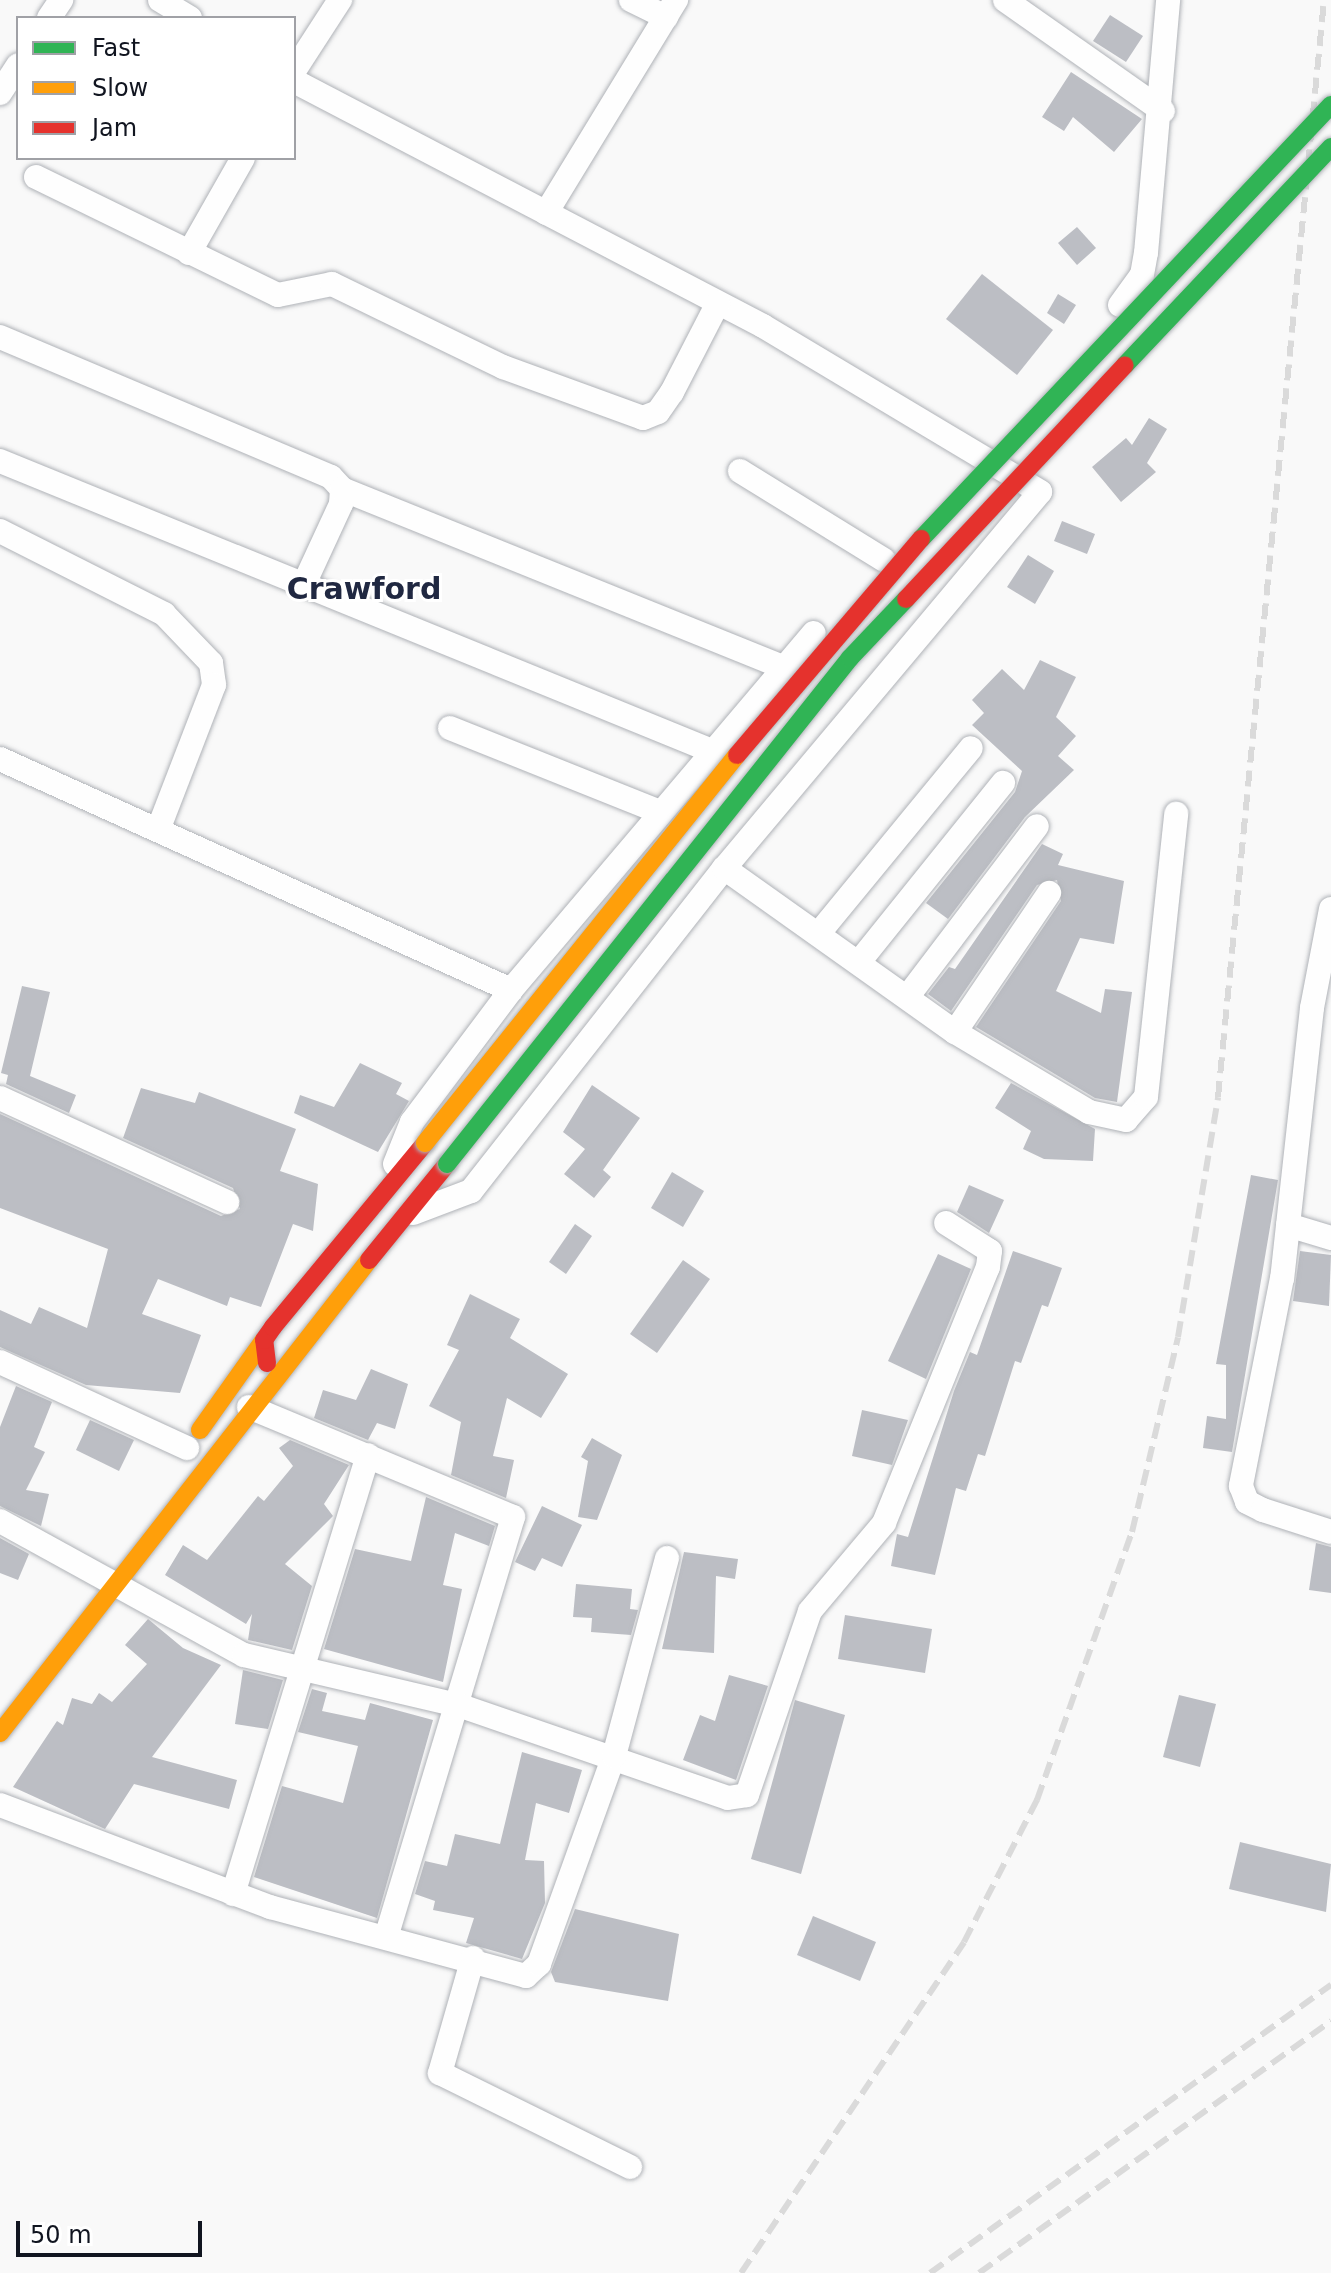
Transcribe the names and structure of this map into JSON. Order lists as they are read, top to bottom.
{
  "districts": ["Crawford"],
  "legend": ["Fast", "Slow", "Jam"],
  "scale_bar": "50 m"
}
